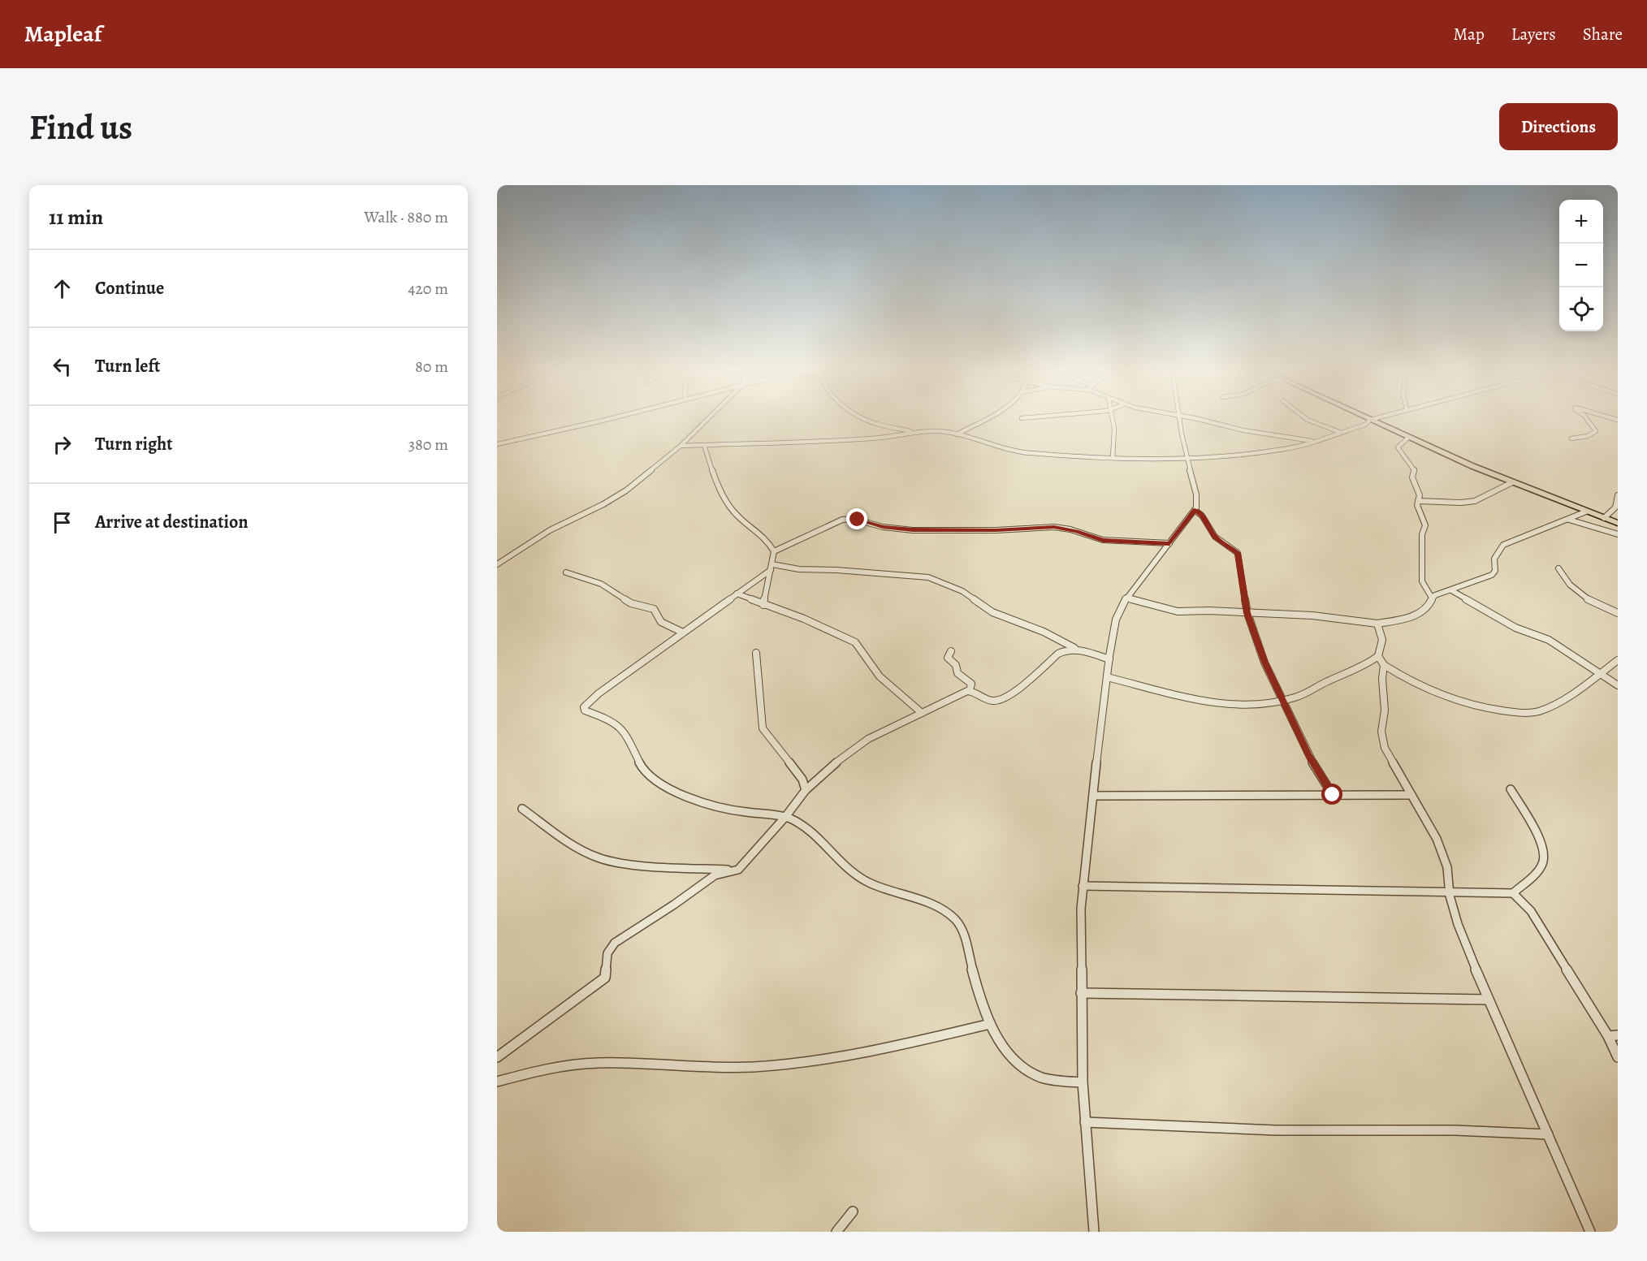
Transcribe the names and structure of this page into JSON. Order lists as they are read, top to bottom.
{
  "page": {
    "header": "Mapleaf",
    "nav": ["Map", "Layers", "Share"],
    "buttons": "Directions",
    "title": "Find us",
    "heading": ["11 min", "Walk · 880 m"],
    "map_buttons": ["+", "−"],
    "list": [
      ["Continue", "420 m"],
      ["Turn left", "80 m"],
      ["Turn right", "380 m"],
      "Arrive at destination"
    ]
  }
}
